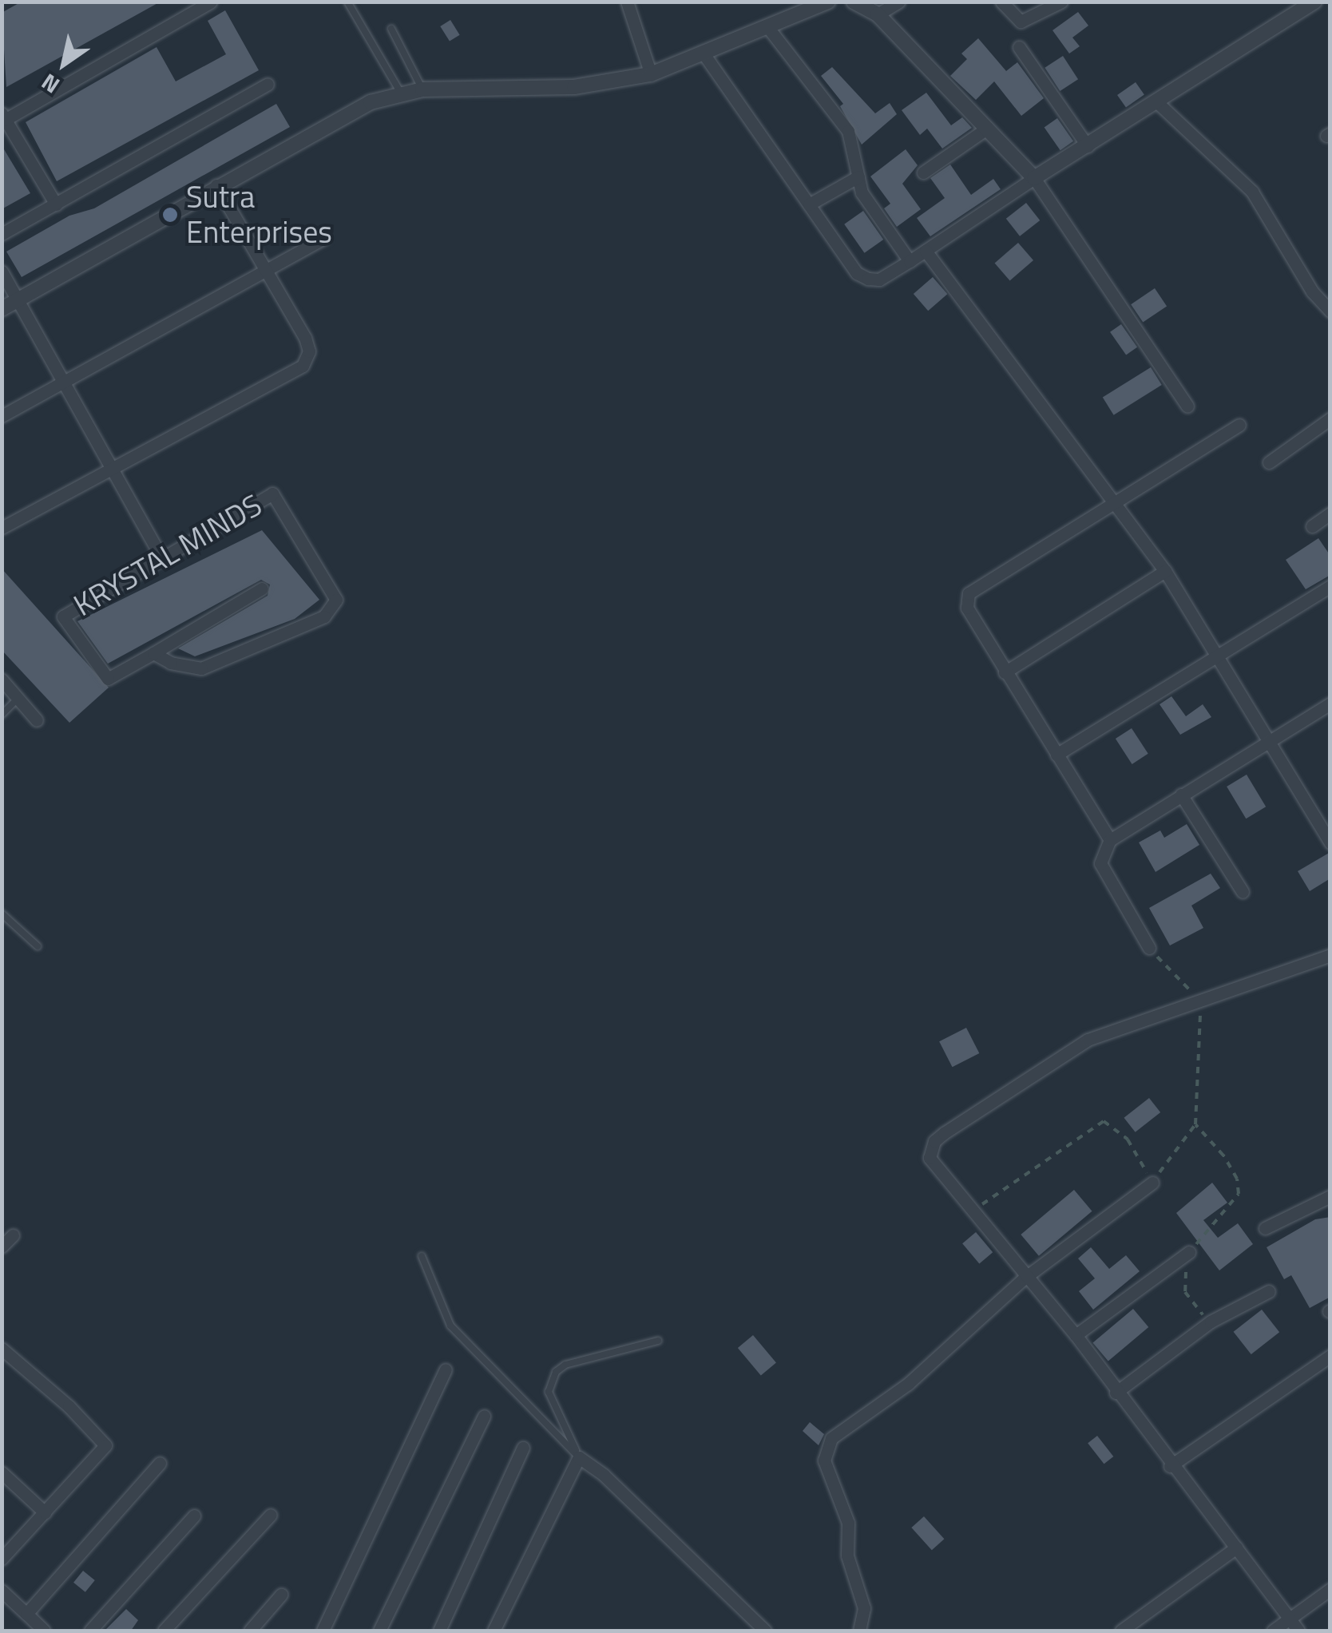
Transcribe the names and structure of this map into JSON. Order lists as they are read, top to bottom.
{
  "streets": {
    "street": ["KRYSTAL MINDS"]
  },
  "places": ["Sutra Enterprises"],
  "north": "bottom left"
}
